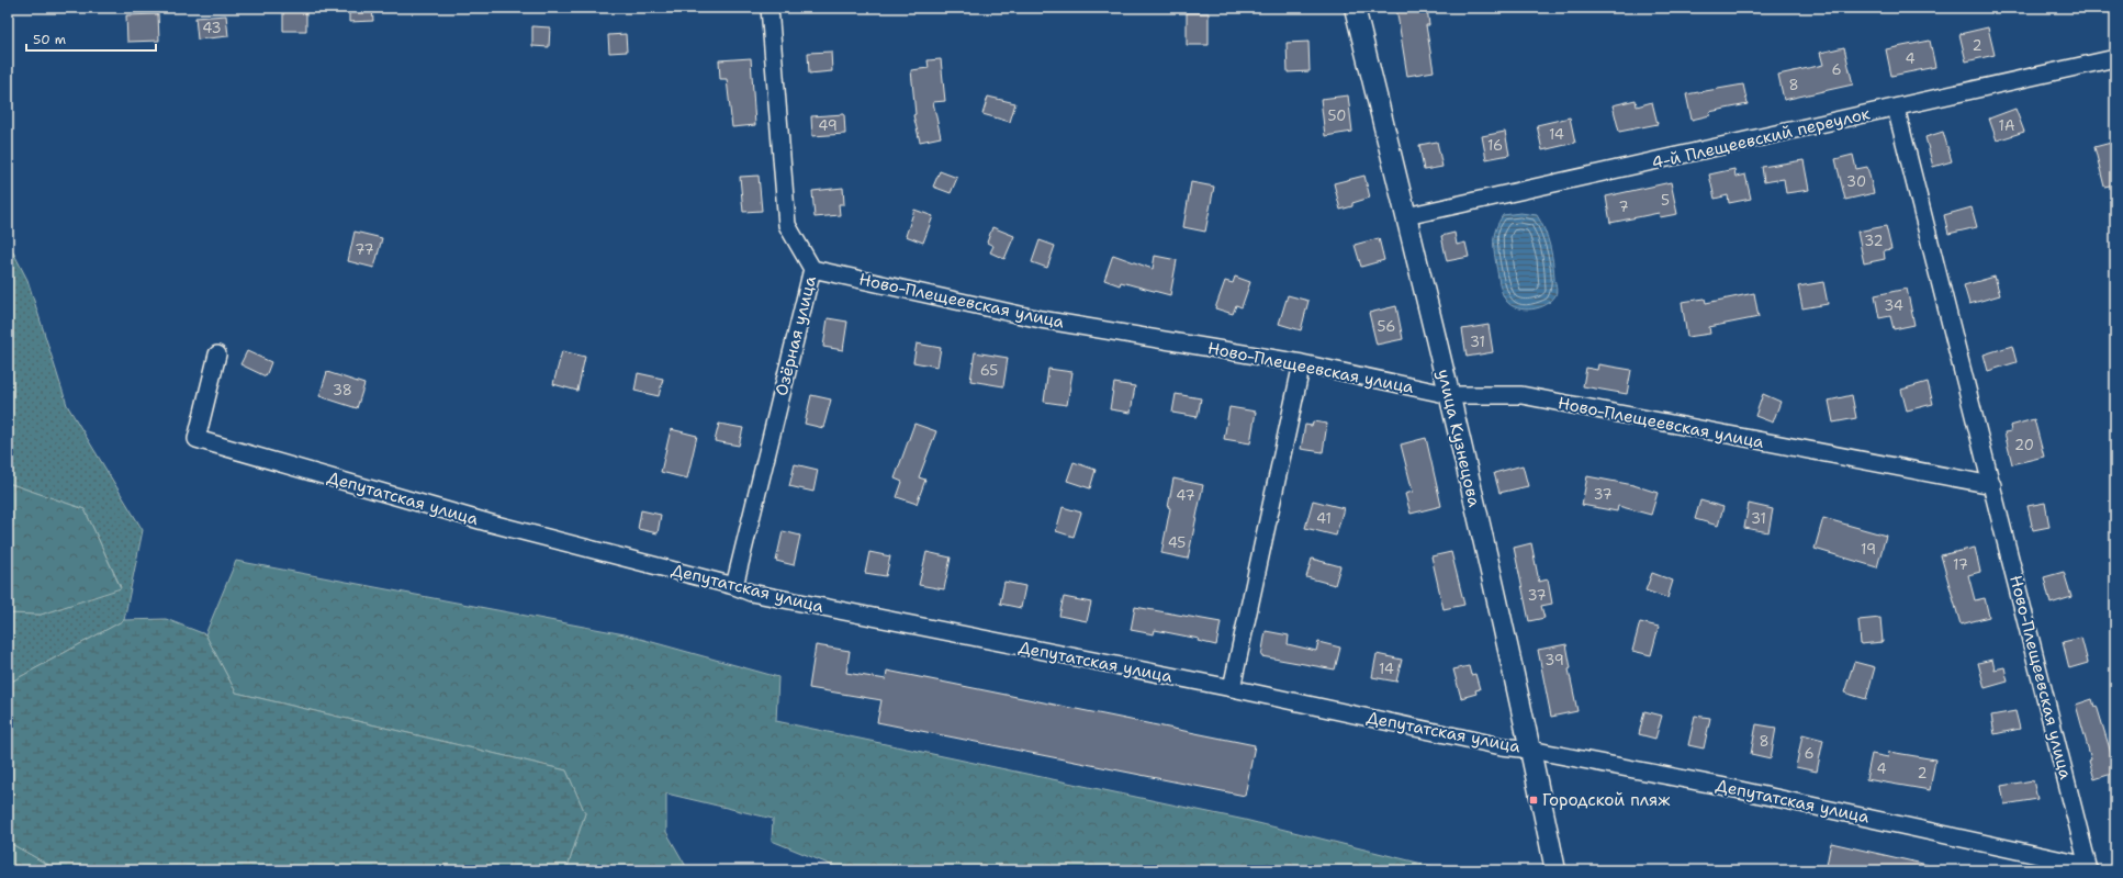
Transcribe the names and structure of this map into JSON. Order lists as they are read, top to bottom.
{
  "streets": {
    "street": [
      "4-й Плещеевский переулок",
      "Ново-Плещеевская улица",
      "Озёрная улица",
      "улица Кузнецова",
      "Депутатская улица"
    ]
  },
  "crossings": [
    ["4-й Плещеевский переулок", "Ново-Плещеевская улица"],
    ["4-й Плещеевский переулок", "улица Кузнецова"],
    ["Ново-Плещеевская улица", "Озёрная улица"],
    ["Ново-Плещеевская улица", "улица Кузнецова"],
    ["Ново-Плещеевская улица", "Депутатская улица"],
    ["Озёрная улица", "Депутатская улица"],
    ["улица Кузнецова", "Депутатская улица"]
  ],
  "places": {
    "transit": ["Городской пляж"]
  },
  "house_numbers": [
    "43",
    "2",
    "4",
    "6",
    "8",
    "50",
    "49",
    "1А",
    "14",
    "16",
    "30",
    "5",
    "7",
    "32",
    "77",
    "34",
    "56",
    "31",
    "65",
    "38",
    "20",
    "37",
    "47",
    "41",
    "31",
    "45",
    "19",
    "17",
    "37",
    "39",
    "14",
    "8",
    "6",
    "4",
    "2"
  ],
  "scale_bar": "50 m"
}
